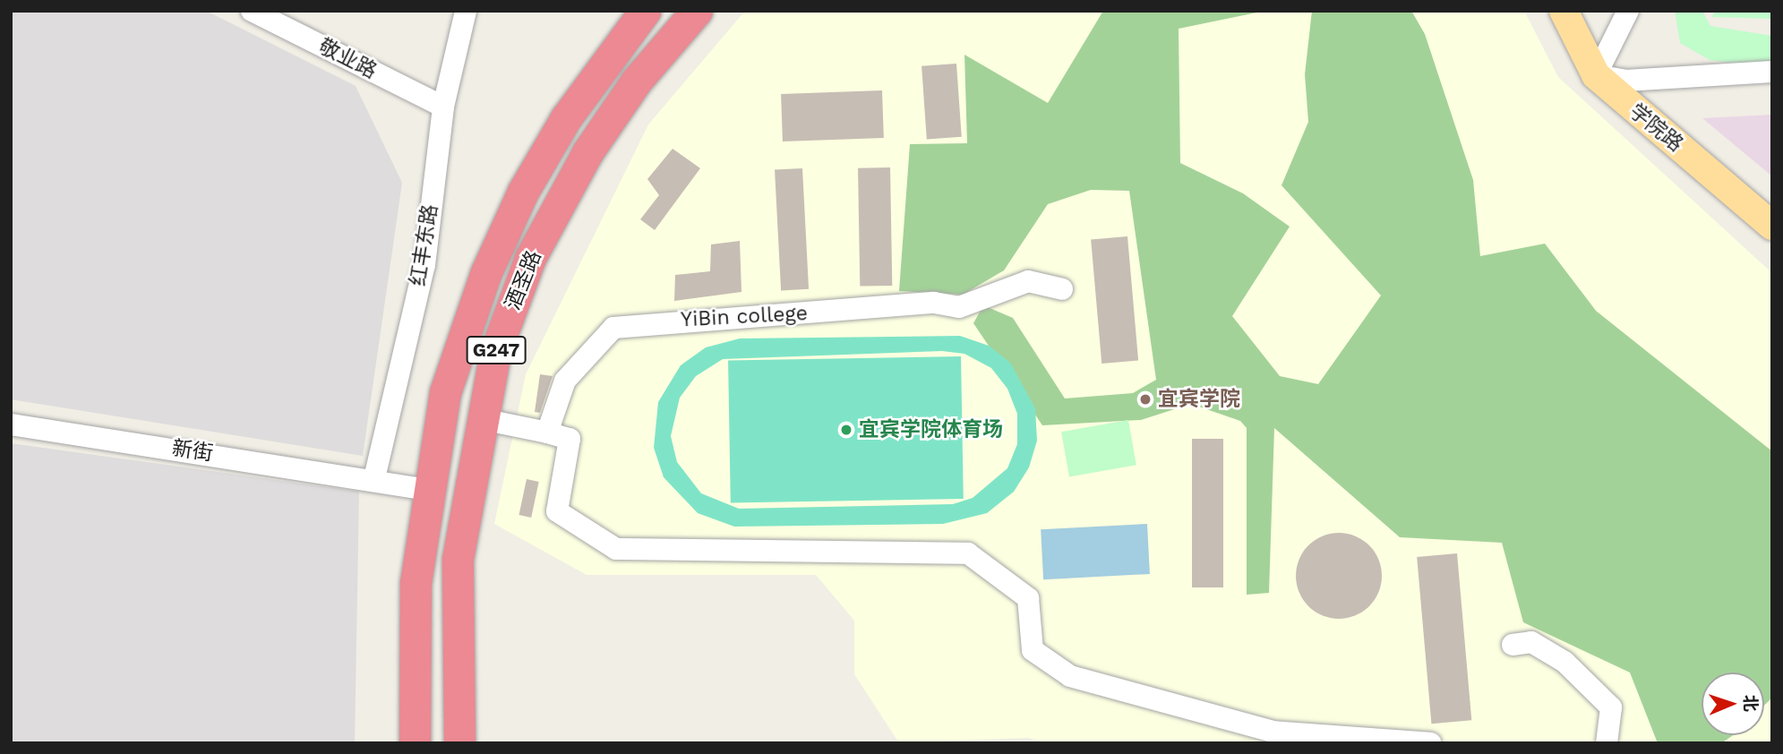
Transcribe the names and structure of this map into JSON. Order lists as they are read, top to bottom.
{
  "streets": {
    "highway": ["酒圣路", "G247"],
    "main road": ["学院路"],
    "street": [
      "敬业路",
      "红丰东路",
      "YiBin college",
      "新街"
    ]
  },
  "crossings": [
    ["敬业路", "红丰东路"],
    ["红丰东路", "新街"],
    ["酒圣路", "新街"]
  ],
  "places": ["宜宾学院", "宜宾学院体育场"],
  "north": "right"
}
